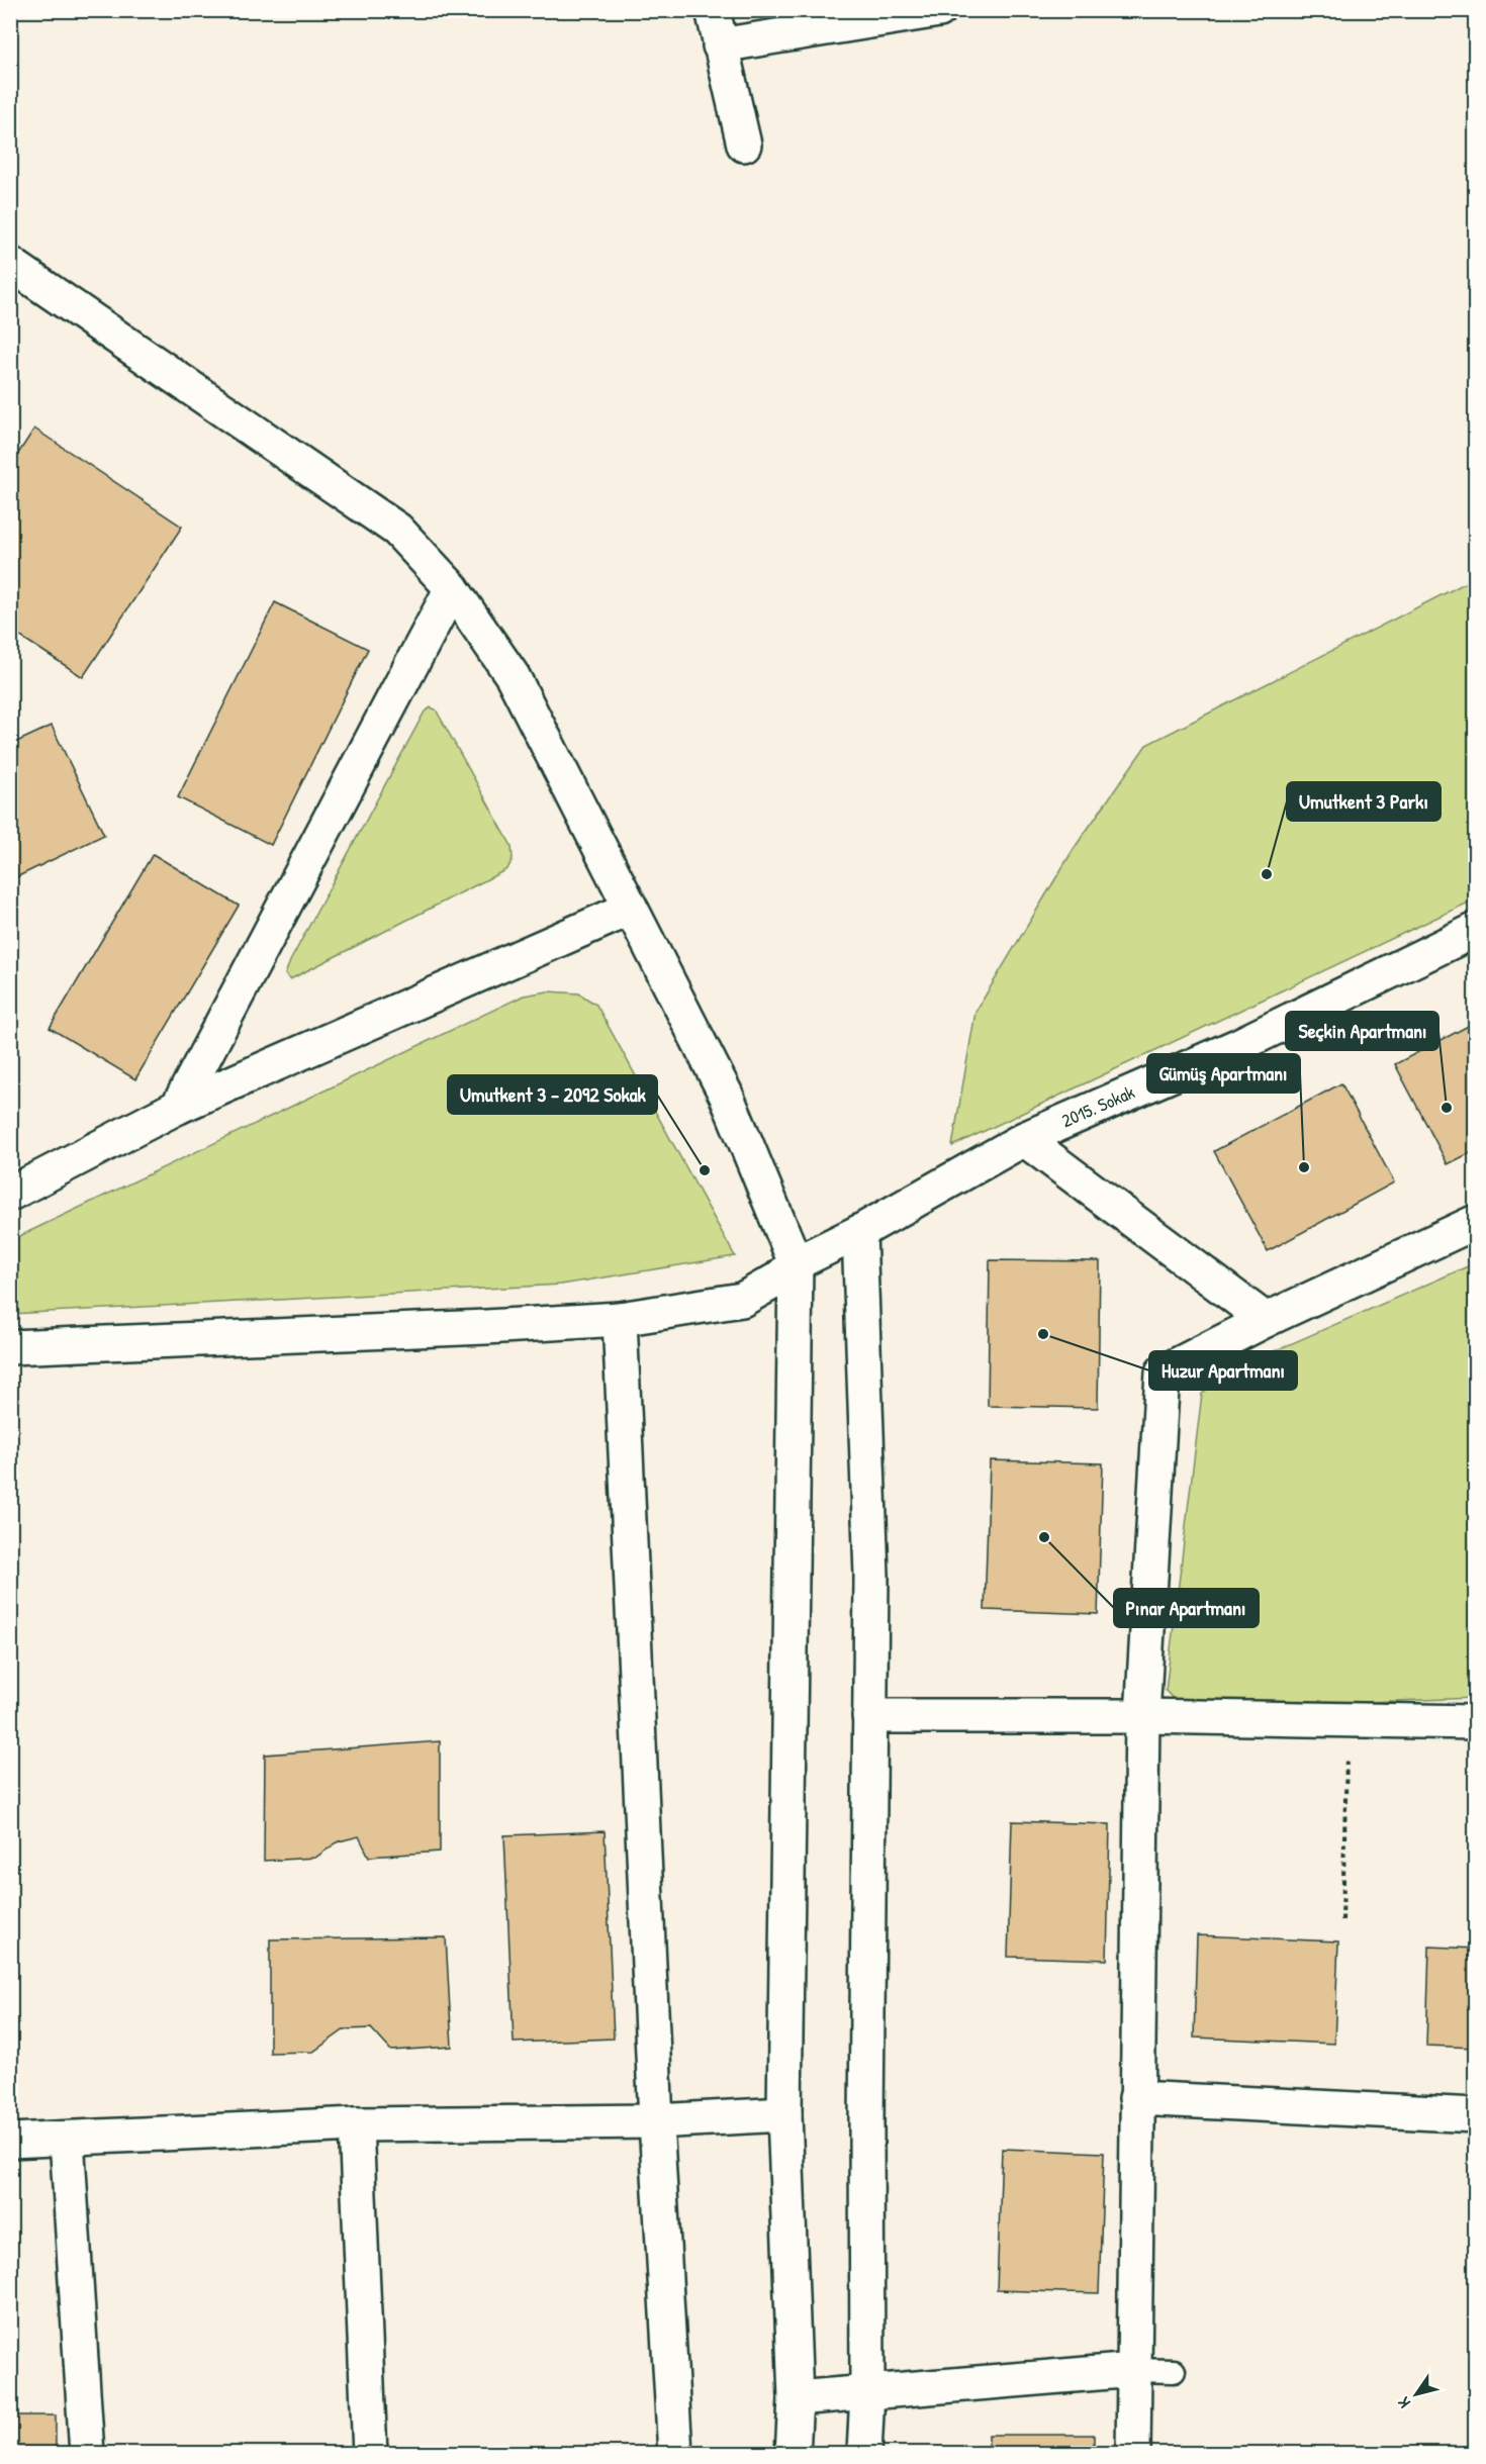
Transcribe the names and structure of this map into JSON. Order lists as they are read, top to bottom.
{
  "streets": {
    "street": ["2015. Sokak"]
  },
  "places": [
    "Umutkent 3 Parkı",
    "Seçkin Apartmanı",
    "Gümüş Apartmanı",
    "Umutkent 3 - 2092 Sokak",
    "Huzur Apartmanı",
    "Pınar Apartmanı"
  ],
  "north": "bottom left"
}
